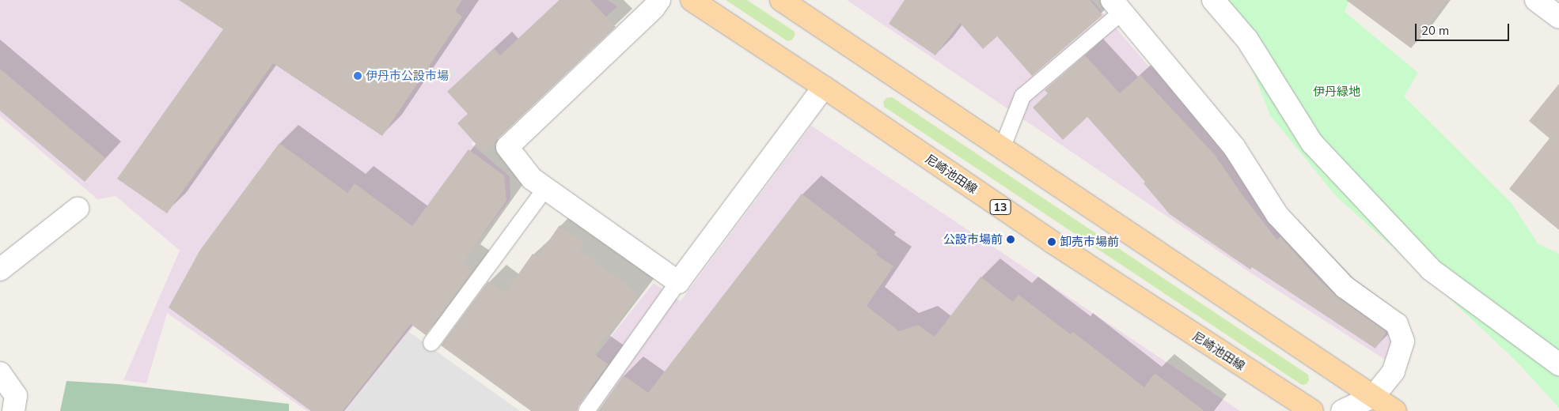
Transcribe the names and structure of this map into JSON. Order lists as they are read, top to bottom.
{
  "streets": {
    "main road": ["尼崎池田線", "13"]
  },
  "parks": ["伊丹緑地"],
  "places": ["伊丹市公設市場", "公設市場前", "卸売市場前"],
  "scale_bar": "20 m"
}
